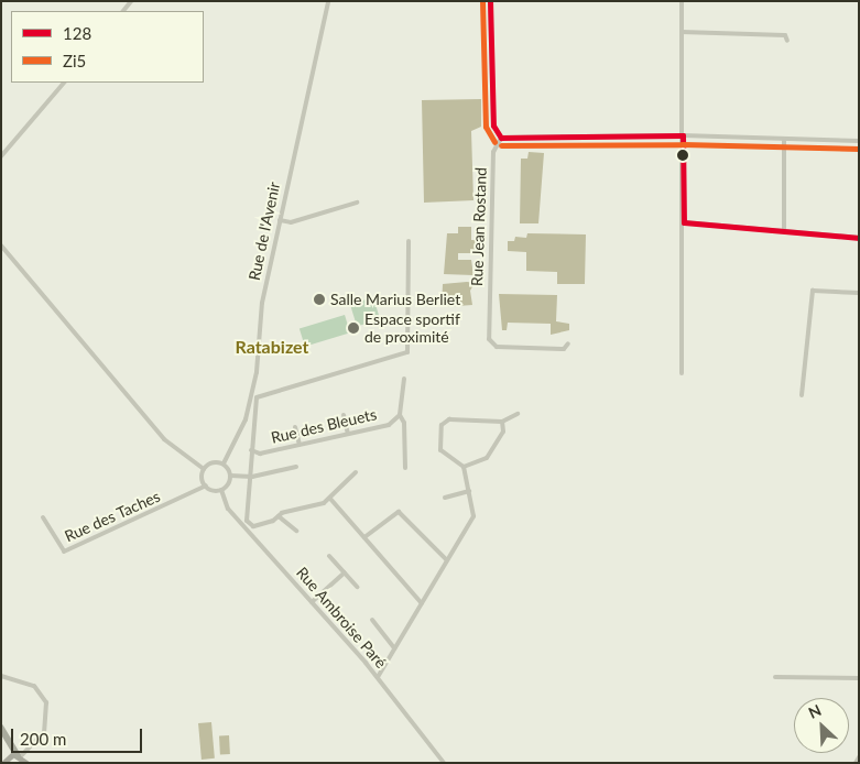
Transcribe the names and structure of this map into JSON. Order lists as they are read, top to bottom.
{
  "streets": {
    "street": [
      "Rue Jean Rostand",
      "Rue de l'Avenir",
      "Rue des Bleuets",
      "Rue des Taches",
      "Rue Ambroise Paré"
    ]
  },
  "crossings": [
    ["Rue de l'Avenir", "Rue des Taches"],
    ["Rue de l'Avenir", "Rue Ambroise Paré"],
    ["Rue des Taches", "Rue Ambroise Paré"]
  ],
  "districts": ["Ratabizet"],
  "places": ["Salle Marius Berliet", "Espace sportif de proximité"],
  "lines": ["transit line 128", "transit line Zi5"],
  "legend": ["128", "Zi5"],
  "scale_bar": "200 m",
  "north": "top left"
}
